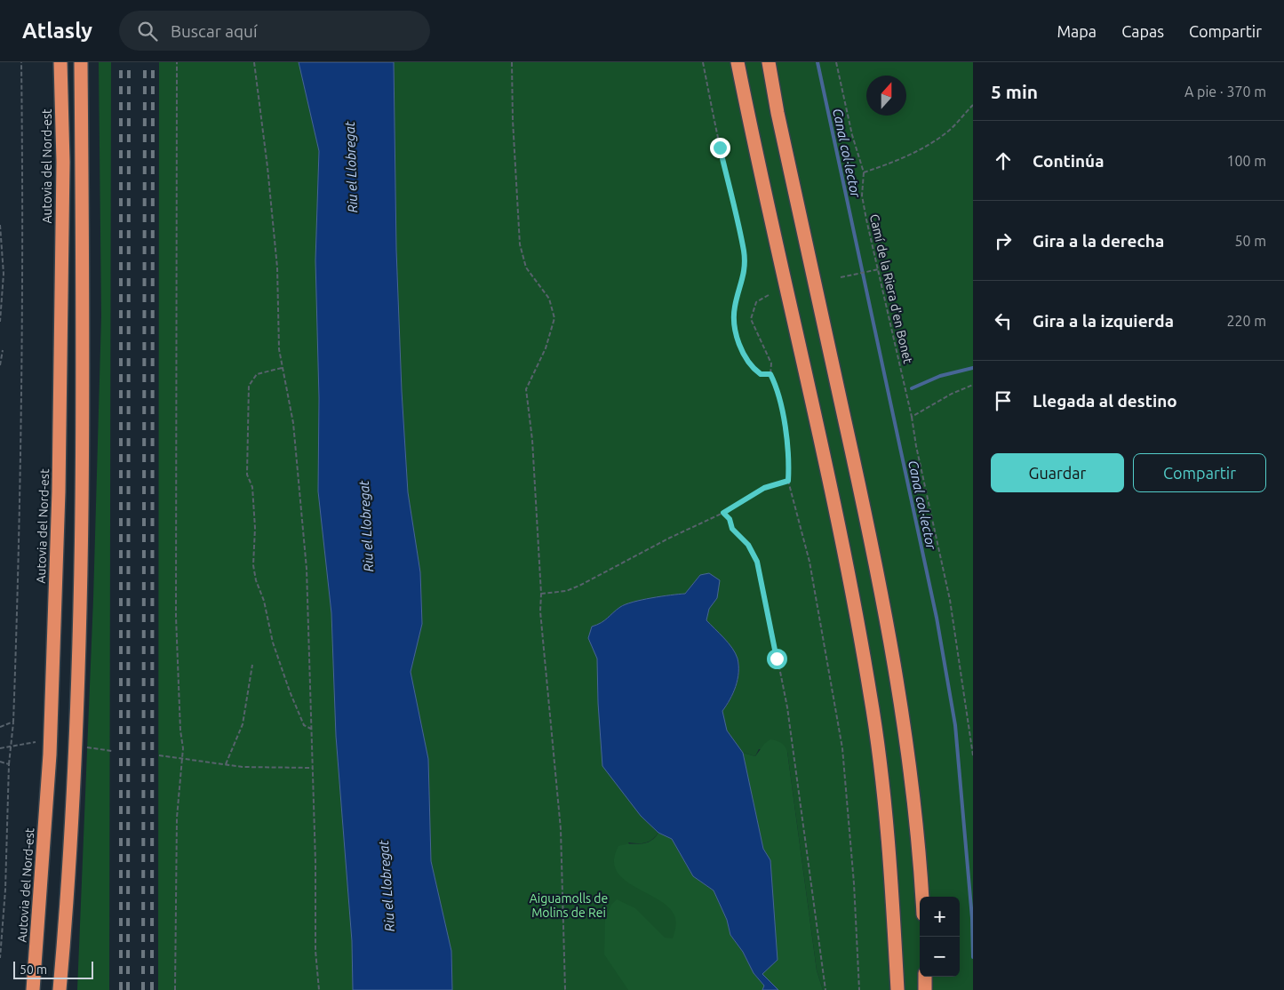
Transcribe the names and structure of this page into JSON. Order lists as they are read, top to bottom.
{
  "streets": {
    "highway": ["Autovia del Nord-est"],
    "path": ["Camí de la Riera d'en Bonet"]
  },
  "water": ["Canal col·lector", "Riu el Llobregat"],
  "parks": ["Aiguamolls de Molins de Rei"],
  "scale_bar": "50 m",
  "north": "top",
  "page": {
    "header": "Atlasly",
    "search": "Buscar aquí",
    "nav": ["Mapa", "Capas", "Compartir"],
    "heading": ["5 min", "A pie · 370 m"],
    "list": [
      ["Continúa", "100 m"],
      ["Gira a la derecha", "50 m"],
      ["Gira a la izquierda", "220 m"],
      "Llegada al destino"
    ],
    "buttons": ["Guardar", "Compartir"],
    "map_buttons": ["+", "−"],
    "scale": "50 m"
  }
}
